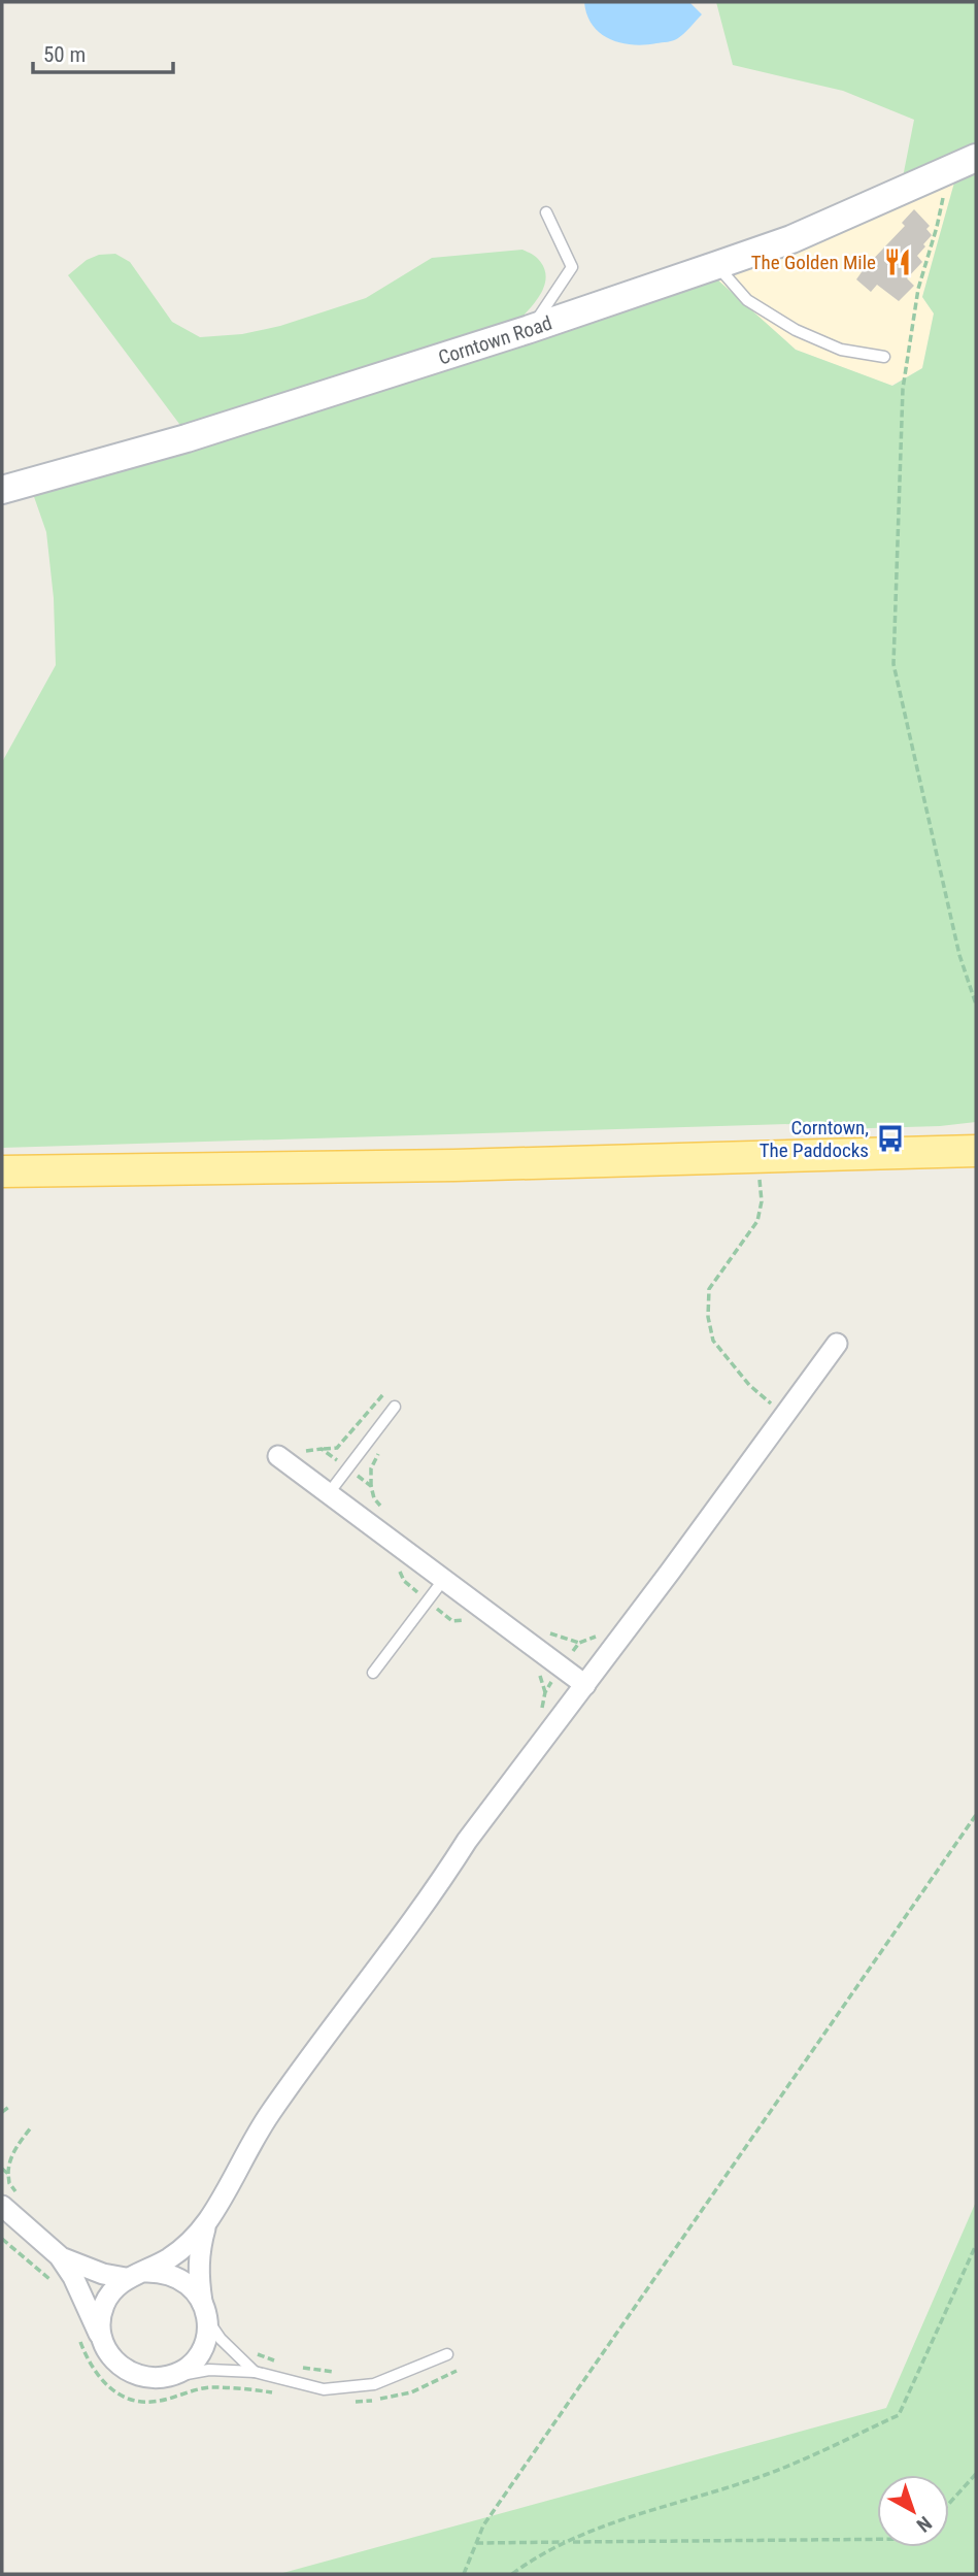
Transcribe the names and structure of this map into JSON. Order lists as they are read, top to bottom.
{
  "streets": {
    "main road": ["Corntown Road"]
  },
  "places": {
    "restaurant": ["The Golden Mile"],
    "bus stop": ["Corntown, The Paddocks"]
  },
  "scale_bar": "50 m",
  "north": "bottom right"
}
